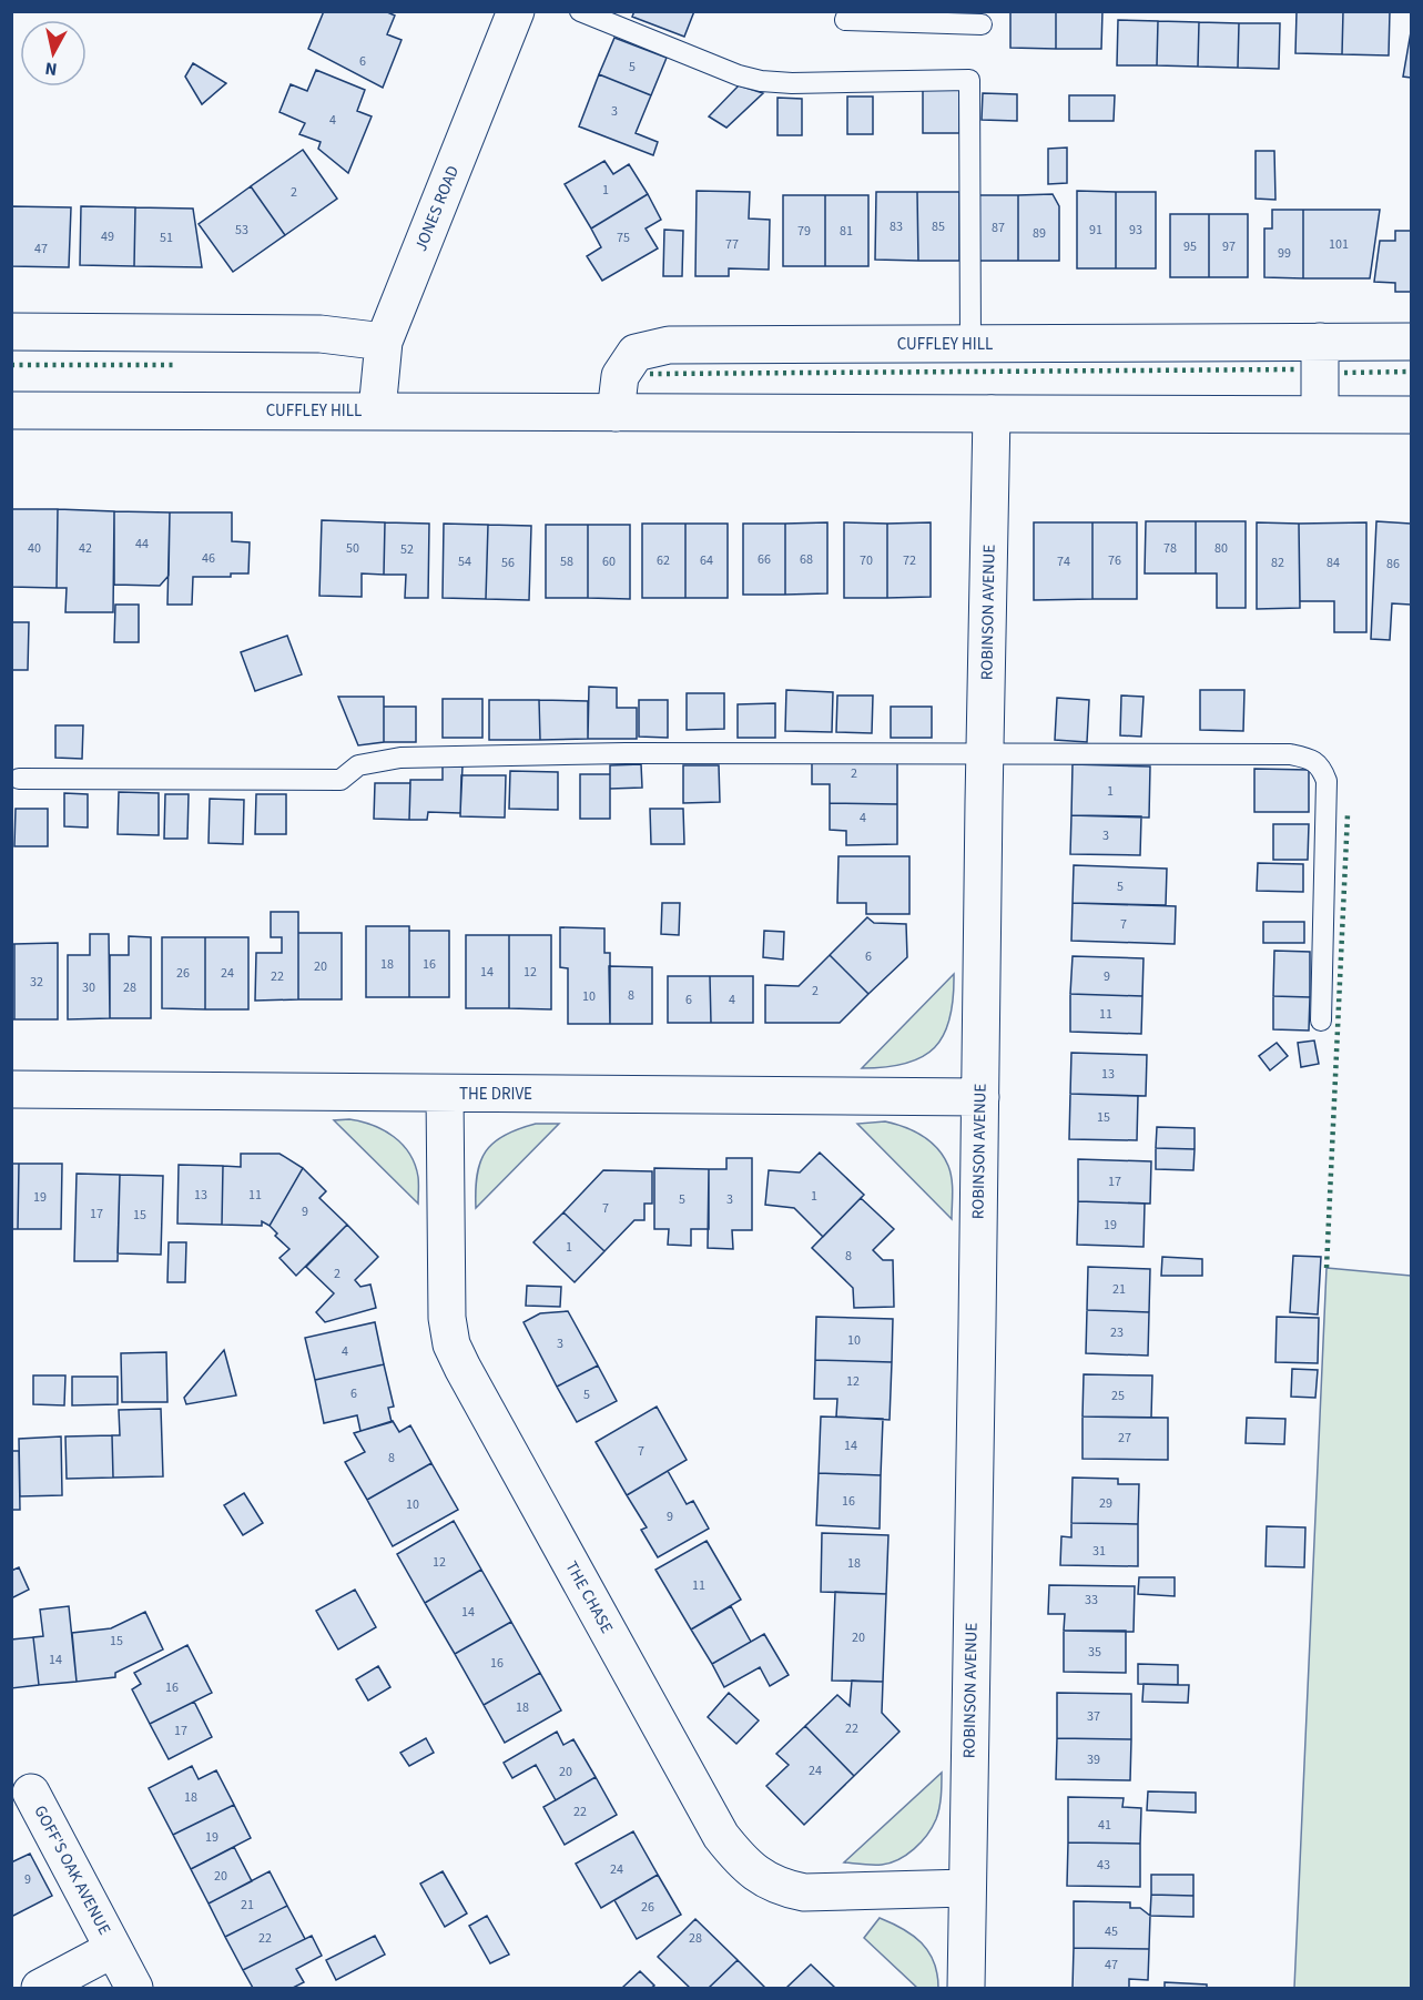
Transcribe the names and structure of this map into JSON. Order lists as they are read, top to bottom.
{
  "streets": {
    "street": [
      "JONES ROAD",
      "CUFFLEY HILL",
      "ROBINSON AVENUE",
      "THE DRIVE",
      "THE CHASE",
      "GOFF'S OAK AVENUE"
    ]
  },
  "crossings": [
    ["JONES ROAD", "CUFFLEY HILL"],
    ["CUFFLEY HILL", "ROBINSON AVENUE"],
    ["ROBINSON AVENUE", "THE DRIVE"],
    ["ROBINSON AVENUE", "THE CHASE"],
    ["THE DRIVE", "THE CHASE"]
  ],
  "house_numbers": [
    "6",
    "5",
    "3",
    "4",
    "1",
    "2",
    "83",
    "85",
    "87",
    "53",
    "91",
    "93",
    "79",
    "81",
    "89",
    "49",
    "51",
    "75",
    "77",
    "101",
    "95",
    "97",
    "47",
    "99",
    "44",
    "40",
    "42",
    "50",
    "78",
    "80",
    "52",
    "46",
    "66",
    "68",
    "62",
    "64",
    "70",
    "72",
    "76",
    "54",
    "58",
    "60",
    "74",
    "56",
    "82",
    "84",
    "86",
    "2",
    "1",
    "4",
    "3",
    "5",
    "7",
    "6",
    "18",
    "16",
    "20",
    "14",
    "12",
    "26",
    "24",
    "22",
    "9",
    "32",
    "30",
    "28",
    "2",
    "8",
    "10",
    "6",
    "4",
    "11",
    "13",
    "15",
    "17",
    "13",
    "11",
    "1",
    "19",
    "5",
    "3",
    "7",
    "9",
    "17",
    "15",
    "19",
    "1",
    "8",
    "2",
    "21",
    "23",
    "10",
    "3",
    "4",
    "12",
    "6",
    "5",
    "25",
    "27",
    "14",
    "7",
    "8",
    "16",
    "29",
    "10",
    "9",
    "31",
    "12",
    "18",
    "11",
    "33",
    "14",
    "20",
    "15",
    "35",
    "14",
    "16",
    "16",
    "18",
    "37",
    "22",
    "17",
    "39",
    "24",
    "20",
    "18",
    "22",
    "41",
    "19",
    "43",
    "24",
    "20",
    "9",
    "21",
    "26",
    "45",
    "22",
    "28",
    "47"
  ],
  "north": "bottom"
}
